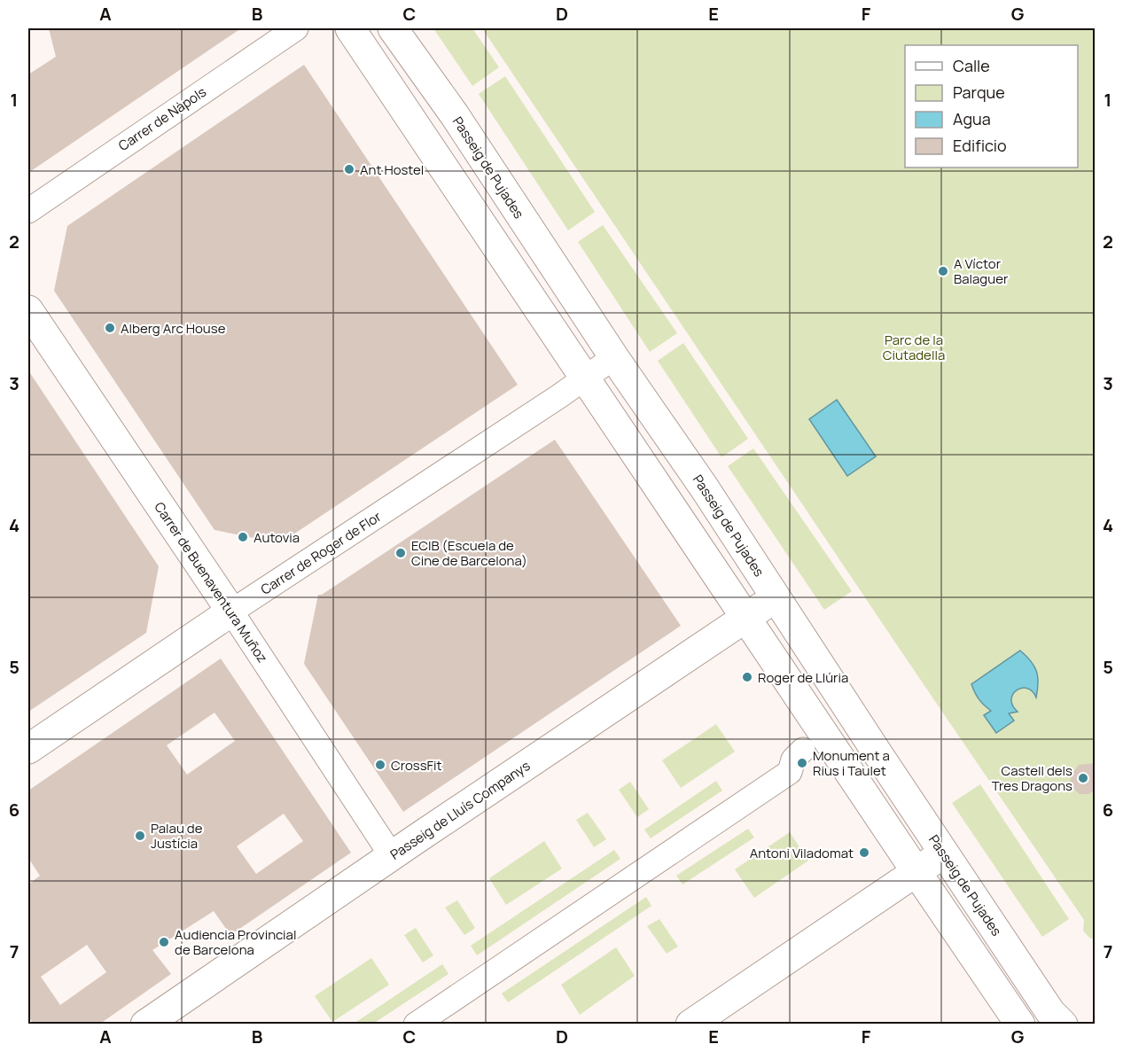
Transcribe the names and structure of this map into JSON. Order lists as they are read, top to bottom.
{
  "streets": {
    "street": [
      "Carrer de Nàpols",
      "Passeig de Pujades",
      "Carrer de Roger de Flor",
      "Carrer de Buenaventura Muñoz",
      "Passeig de Lluís Companys"
    ]
  },
  "crossings": [
    ["Passeig de Pujades", "Carrer de Roger de Flor"],
    ["Passeig de Pujades", "Passeig de Lluís Companys"],
    ["Carrer de Roger de Flor", "Carrer de Buenaventura Muñoz"],
    ["Carrer de Buenaventura Muñoz", "Passeig de Lluís Companys"]
  ],
  "parks": ["Parc de la Ciutadella"],
  "places": [
    "Ant Hostel",
    "A Víctor Balaguer",
    "Alberg Arc House",
    "Autovia",
    "ECIB (Escuela de Cine de Barcelona)",
    "Roger de Llúria",
    "Monument a Rius i Taulet",
    "CrossFit",
    "Castell dels Tres Dragons",
    "Palau de Justícia",
    "Antoni Viladomat",
    "Audiencia Provincial de Barcelona"
  ],
  "legend": [
    "Calle",
    "Parque",
    "Agua",
    "Edificio"
  ],
  "grid": {
    "columns": [
      "A",
      "B",
      "C",
      "D",
      "E",
      "F",
      "G"
    ],
    "rows": [
      "1",
      "2",
      "3",
      "4",
      "5",
      "6",
      "7"
    ]
  }
}
